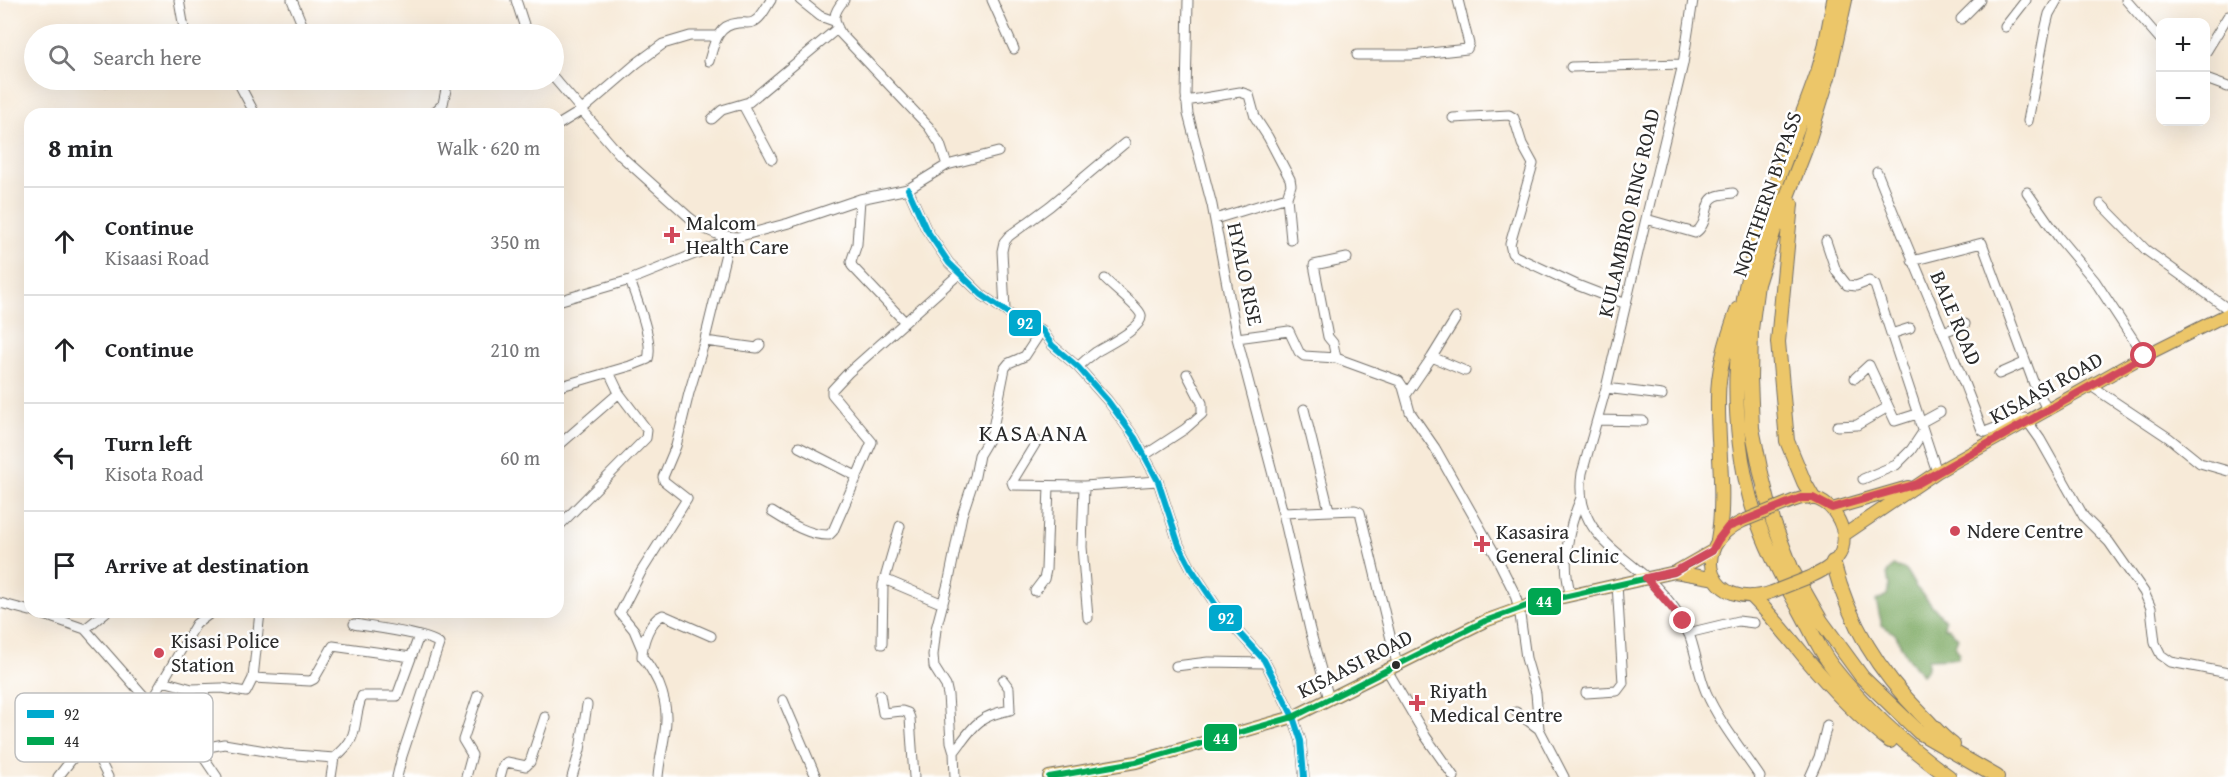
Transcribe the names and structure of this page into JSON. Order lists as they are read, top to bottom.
{
  "streets": {
    "highway": ["NORTHERN BYPASS"],
    "main road": ["KISAASI ROAD"],
    "street": ["KULAMBIRO RING ROAD", "HYALO RISE", "BALE ROAD"]
  },
  "crossings": [
    ["HYALO RISE", "KISAASI ROAD"],
    ["BALE ROAD", "KISAASI ROAD"]
  ],
  "districts": ["KASAANA"],
  "places": {
    "health": ["Malcom Health Care", "Kasasira General Clinic", "Riyath Medical Centre"],
    "other": ["Ndere Centre", "Kisasi Police Station"]
  },
  "lines": ["transit line 92", "transit line 44"],
  "legend": ["92", "44"],
  "page": {
    "map_buttons": ["+", "−"],
    "search": "Search here",
    "heading": ["8 min", "Walk · 620 m"],
    "list": [
      ["Continue", "Kisaasi Road", "350 m"],
      ["Continue", "210 m"],
      ["Turn left", "Kisota Road", "60 m"],
      "Arrive at destination"
    ]
  }
}
